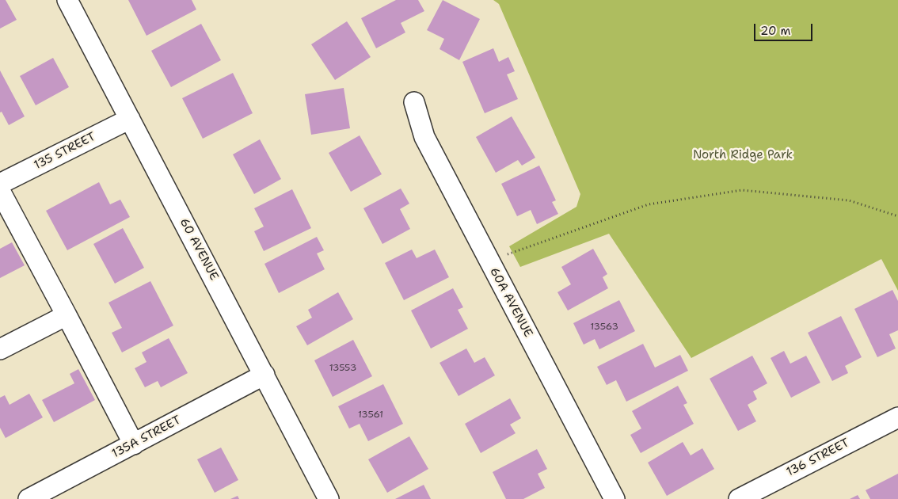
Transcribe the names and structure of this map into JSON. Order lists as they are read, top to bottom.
{
  "streets": {
    "street": [
      "135 STREET",
      "60 AVENUE",
      "60A AVENUE",
      "135A STREET",
      "136 STREET"
    ]
  },
  "crossings": [
    ["135 STREET", "60 AVENUE"],
    ["60 AVENUE", "135A STREET"]
  ],
  "parks": ["North Ridge Park"],
  "house_numbers": ["13563", "13553", "13561"],
  "scale_bar": "20 m"
}
